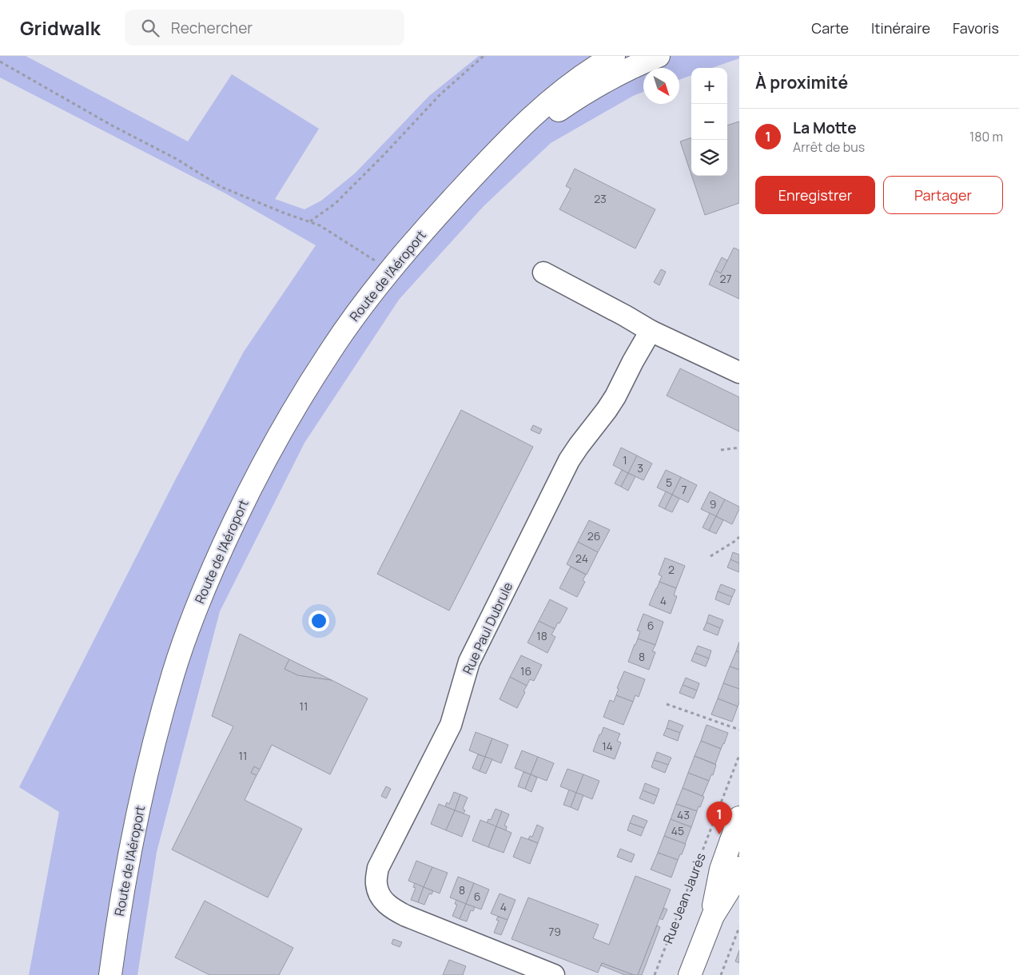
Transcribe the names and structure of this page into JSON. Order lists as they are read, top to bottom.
{
  "streets": {
    "main road": ["Route de l'Aéroport", "Rue Jean Jaurès"],
    "street": ["Rue Paul Dubrule"]
  },
  "house_numbers": [
    "23",
    "27",
    "1",
    "3",
    "5",
    "7",
    "9",
    "26",
    "24",
    "2",
    "4",
    "6",
    "18",
    "8",
    "16",
    "11",
    "14",
    "11",
    "43",
    "45",
    "8",
    "6",
    "4",
    "79"
  ],
  "north": "bottom right",
  "page": {
    "header": "Gridwalk",
    "search": "Rechercher",
    "nav": ["Carte", "Itinéraire", "Favoris"],
    "heading": "À proximité",
    "map_buttons": ["+", "−"],
    "list": [
      {
        "mark": "1",
        "name": "La Motte",
        "note": "Arrêt de bus",
        "value": "180 m"
      }
    ],
    "buttons": ["Enregistrer", "Partager"],
    "pins": "1"
  }
}
